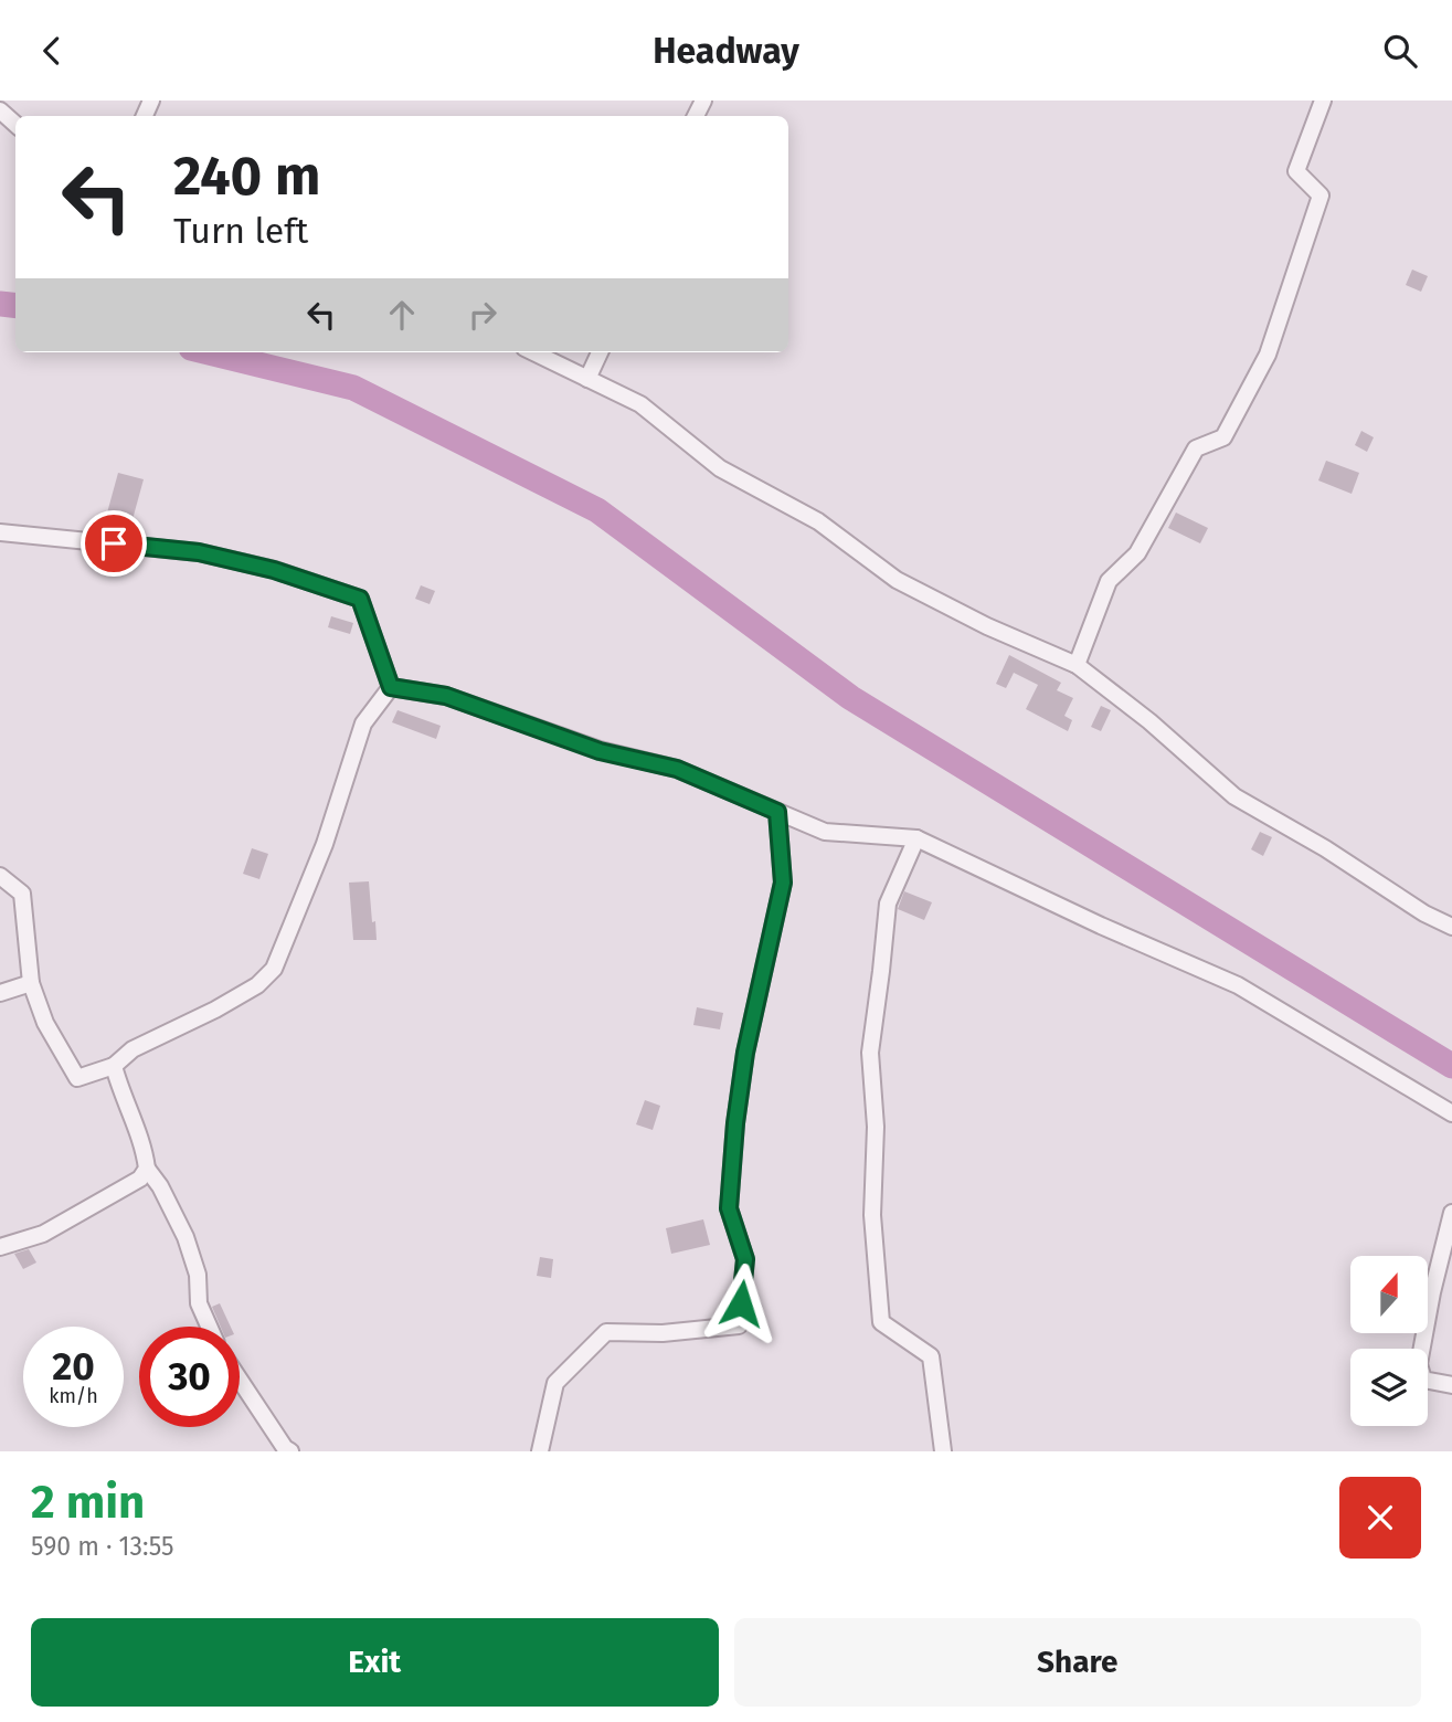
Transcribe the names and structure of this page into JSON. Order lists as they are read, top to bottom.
{
  "north": "top",
  "page": {
    "header": "Headway",
    "turn": ["240 m", "Turn left"],
    "speed": "20 km/h",
    "limit": "30",
    "heading": ["2 min", "590 m · 13:55"],
    "buttons": ["Exit", "Share"]
  }
}
